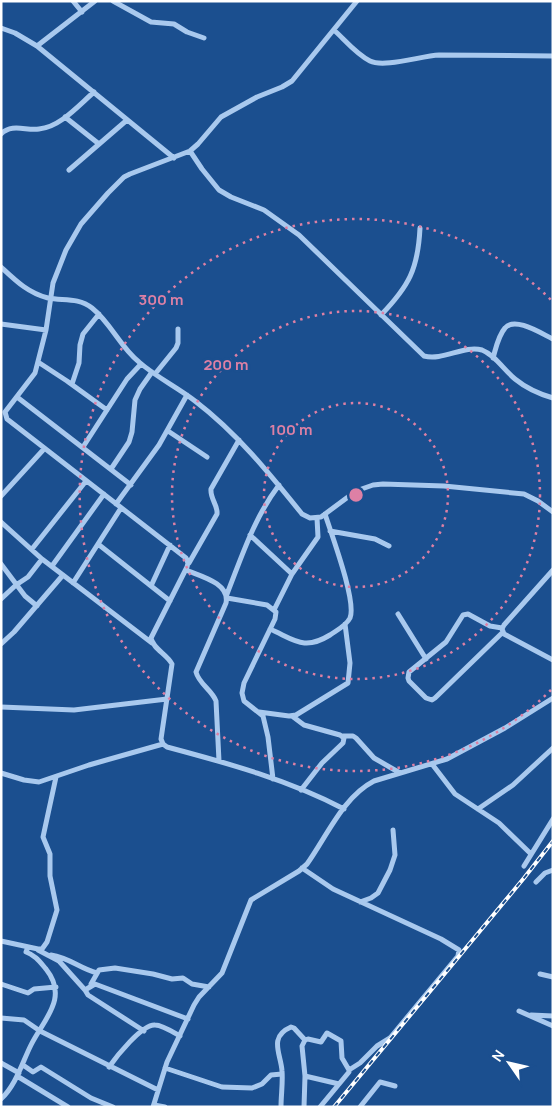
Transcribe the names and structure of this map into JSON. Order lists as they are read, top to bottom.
{
  "north": "top left",
  "rings": ["300 m", "200 m", "100 m"]
}
